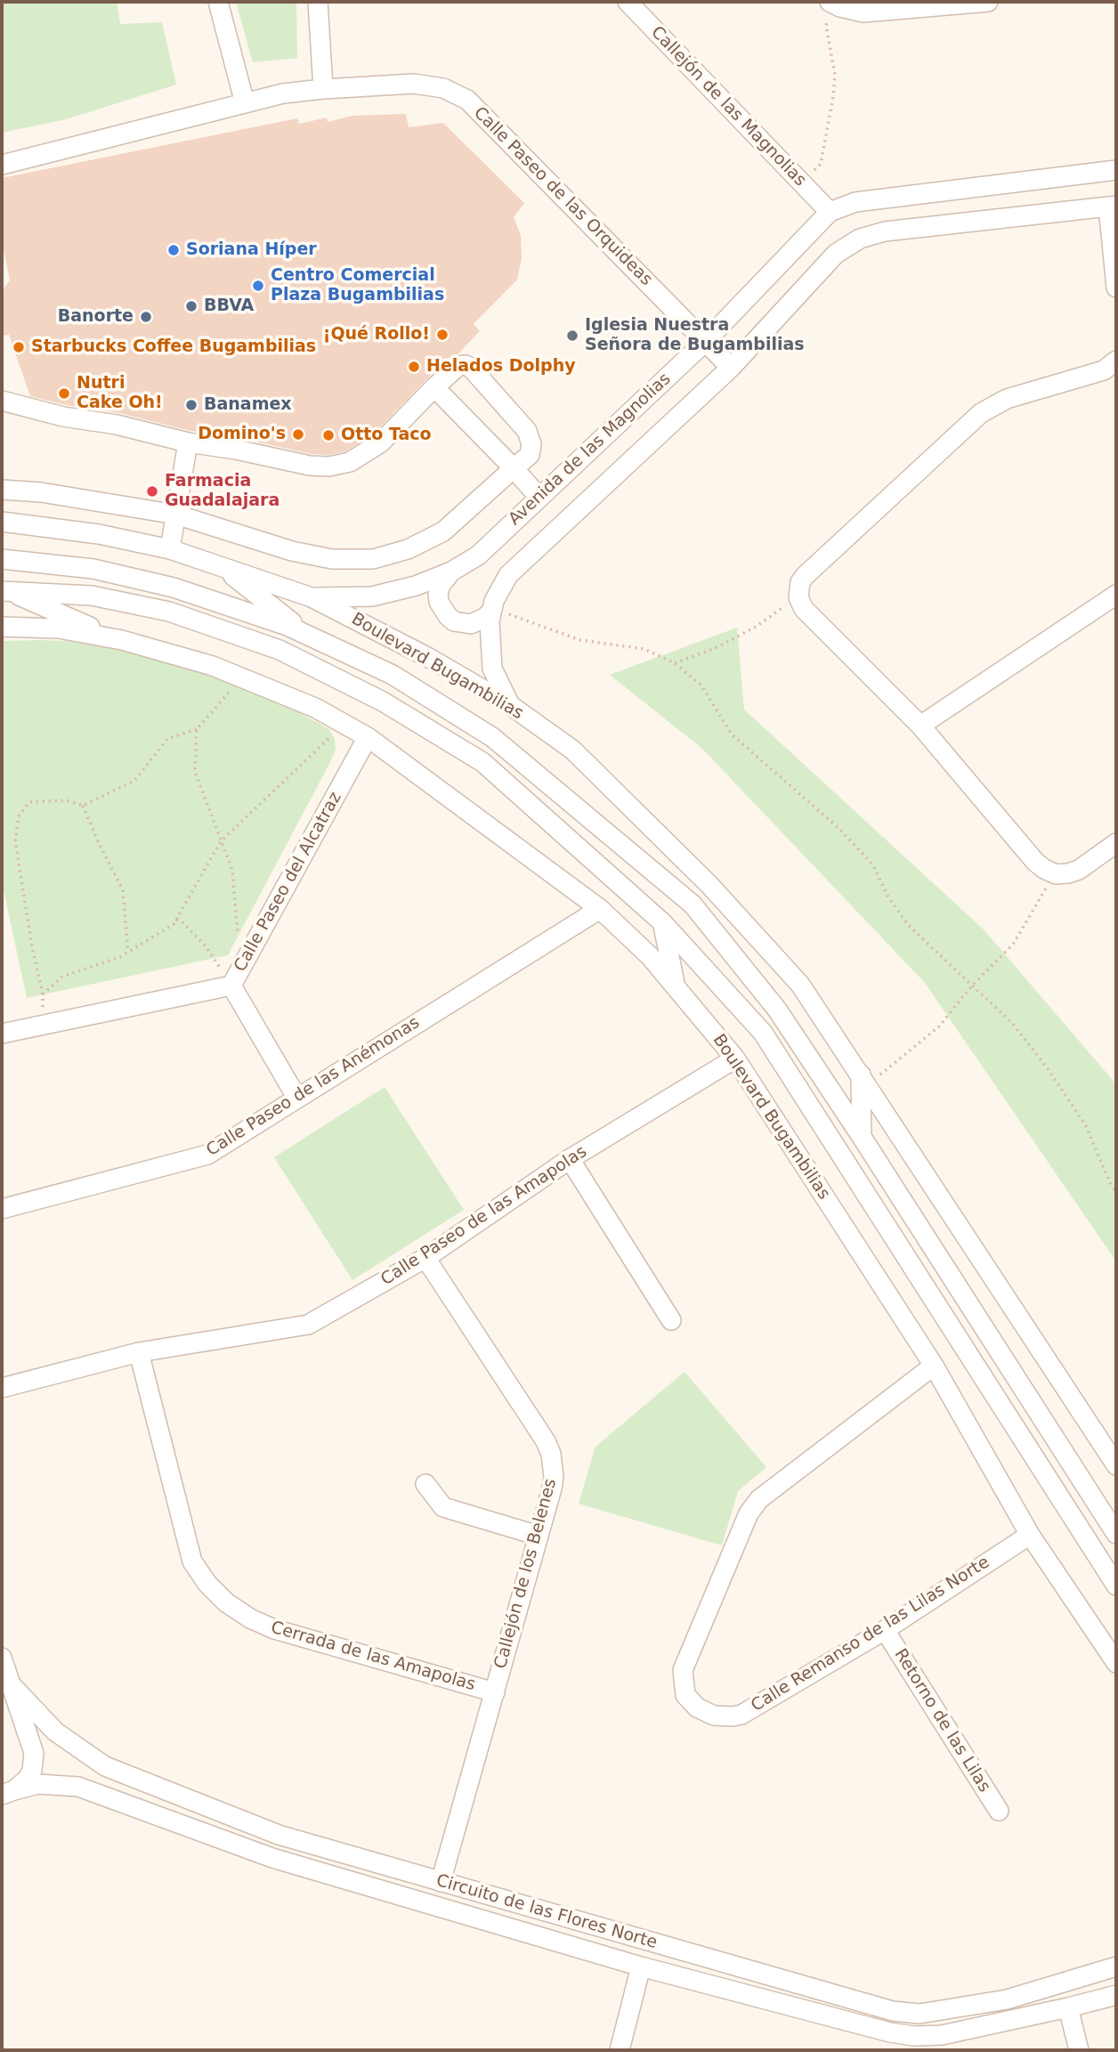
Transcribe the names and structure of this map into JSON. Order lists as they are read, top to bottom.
{
  "streets": {
    "street": [
      "Callejón de las Magnolias",
      "Calle Paseo de las Orquideas",
      "Avenida de las Magnolias",
      "Boulevard Bugambilias",
      "Calle Paseo del Alcatraz",
      "Calle Paseo de las Anémonas",
      "Calle Paseo de las Amapolas",
      "Callejón de los Belenes",
      "Calle Remanso de las Lilas Norte",
      "Cerrada de las Amapolas",
      "Retorno de las Lilas",
      "Circuito de las Flores Norte"
    ]
  },
  "crossings": [
    ["Callejón de las Magnolias", "Avenida de las Magnolias"],
    ["Calle Paseo de las Orquideas", "Avenida de las Magnolias"],
    ["Avenida de las Magnolias", "Boulevard Bugambilias"],
    ["Boulevard Bugambilias", "Calle Paseo del Alcatraz"],
    ["Boulevard Bugambilias", "Calle Paseo de las Anémonas"],
    ["Boulevard Bugambilias", "Calle Paseo de las Amapolas"],
    ["Boulevard Bugambilias", "Calle Remanso de las Lilas Norte"],
    ["Calle Paseo de las Amapolas", "Callejón de los Belenes"],
    ["Calle Paseo de las Amapolas", "Cerrada de las Amapolas"],
    ["Callejón de los Belenes", "Cerrada de las Amapolas"],
    ["Callejón de los Belenes", "Circuito de las Flores Norte"],
    ["Calle Remanso de las Lilas Norte", "Retorno de las Lilas"]
  ],
  "places": [
    "Soriana Híper",
    "Centro Comercial Plaza Bugambilias",
    "BBVA",
    "Banorte",
    "¡Qué Rollo!",
    "Iglesia Nuestra Señora de Bugambilias",
    "Starbucks Coffee Bugambilias",
    "Helados Dolphy",
    "Nutri Cake Oh!",
    "Banamex",
    "Domino's",
    "Otto Taco",
    "Farmacia Guadalajara"
  ]
}
